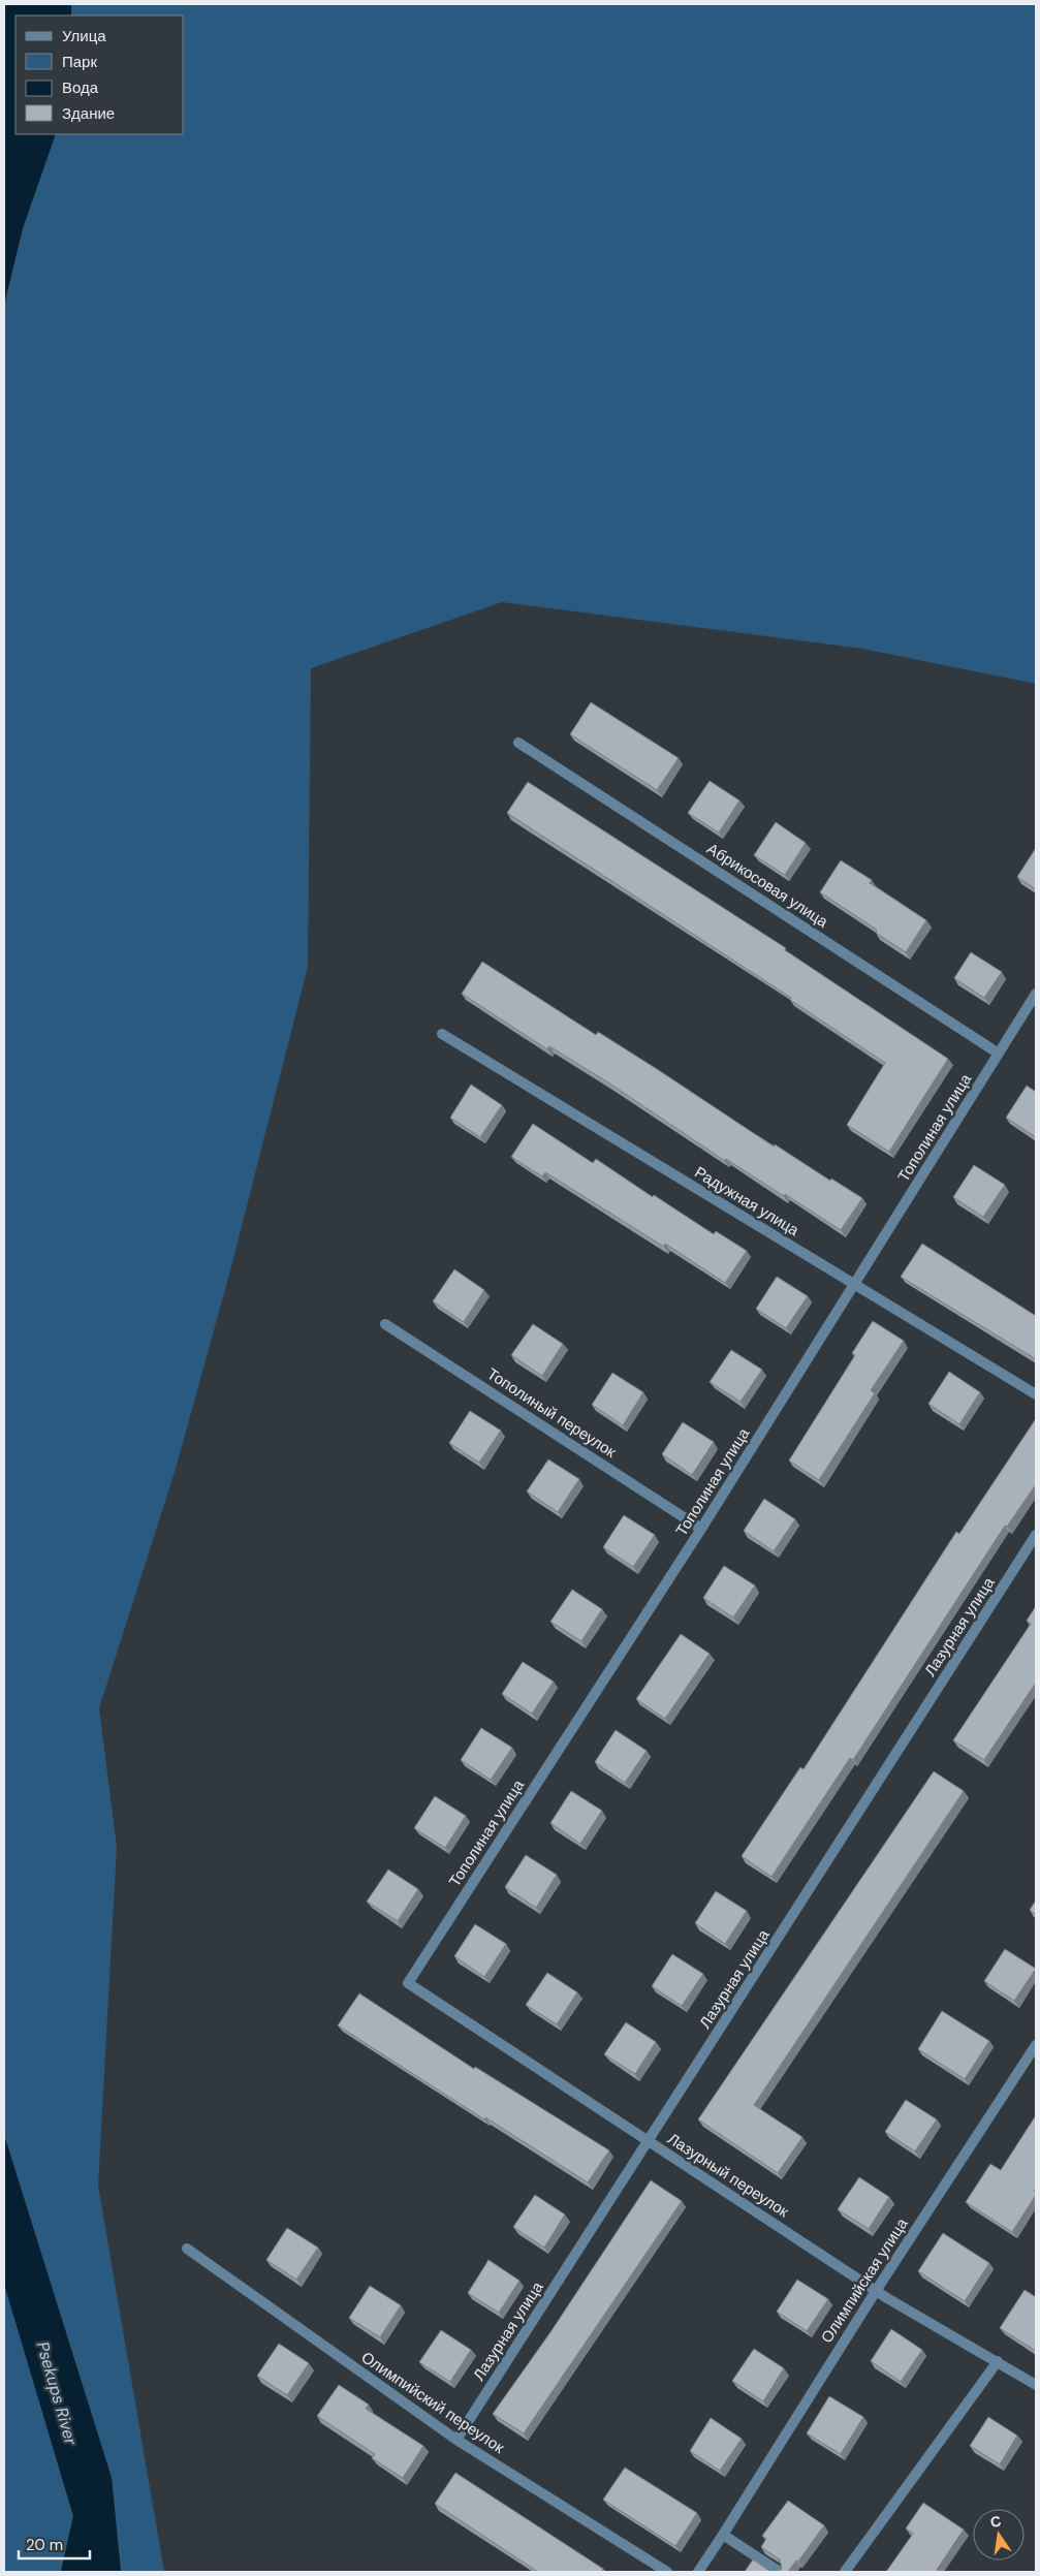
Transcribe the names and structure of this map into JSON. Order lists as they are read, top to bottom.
{
  "streets": {
    "street": [
      "Абрикосовая улица",
      "Тополиная улица",
      "Радужная улица",
      "Тополиный переулок",
      "Лазурная улица",
      "Лазурный переулок",
      "Олимпийская улица",
      "Олимпийский переулок"
    ]
  },
  "crossings": [
    ["Абрикосовая улица", "Тополиная улица"],
    ["Тополиная улица", "Радужная улица"],
    ["Тополиная улица", "Тополиный переулок"],
    ["Тополиная улица", "Лазурный переулок"],
    ["Лазурная улица", "Лазурный переулок"],
    ["Лазурная улица", "Олимпийский переулок"],
    ["Лазурный переулок", "Олимпийская улица"]
  ],
  "water": ["Psekups River"],
  "legend": [
    "Улица",
    "Парк",
    "Вода",
    "Здание"
  ],
  "scale_bar": "20 m",
  "north": "top"
}
